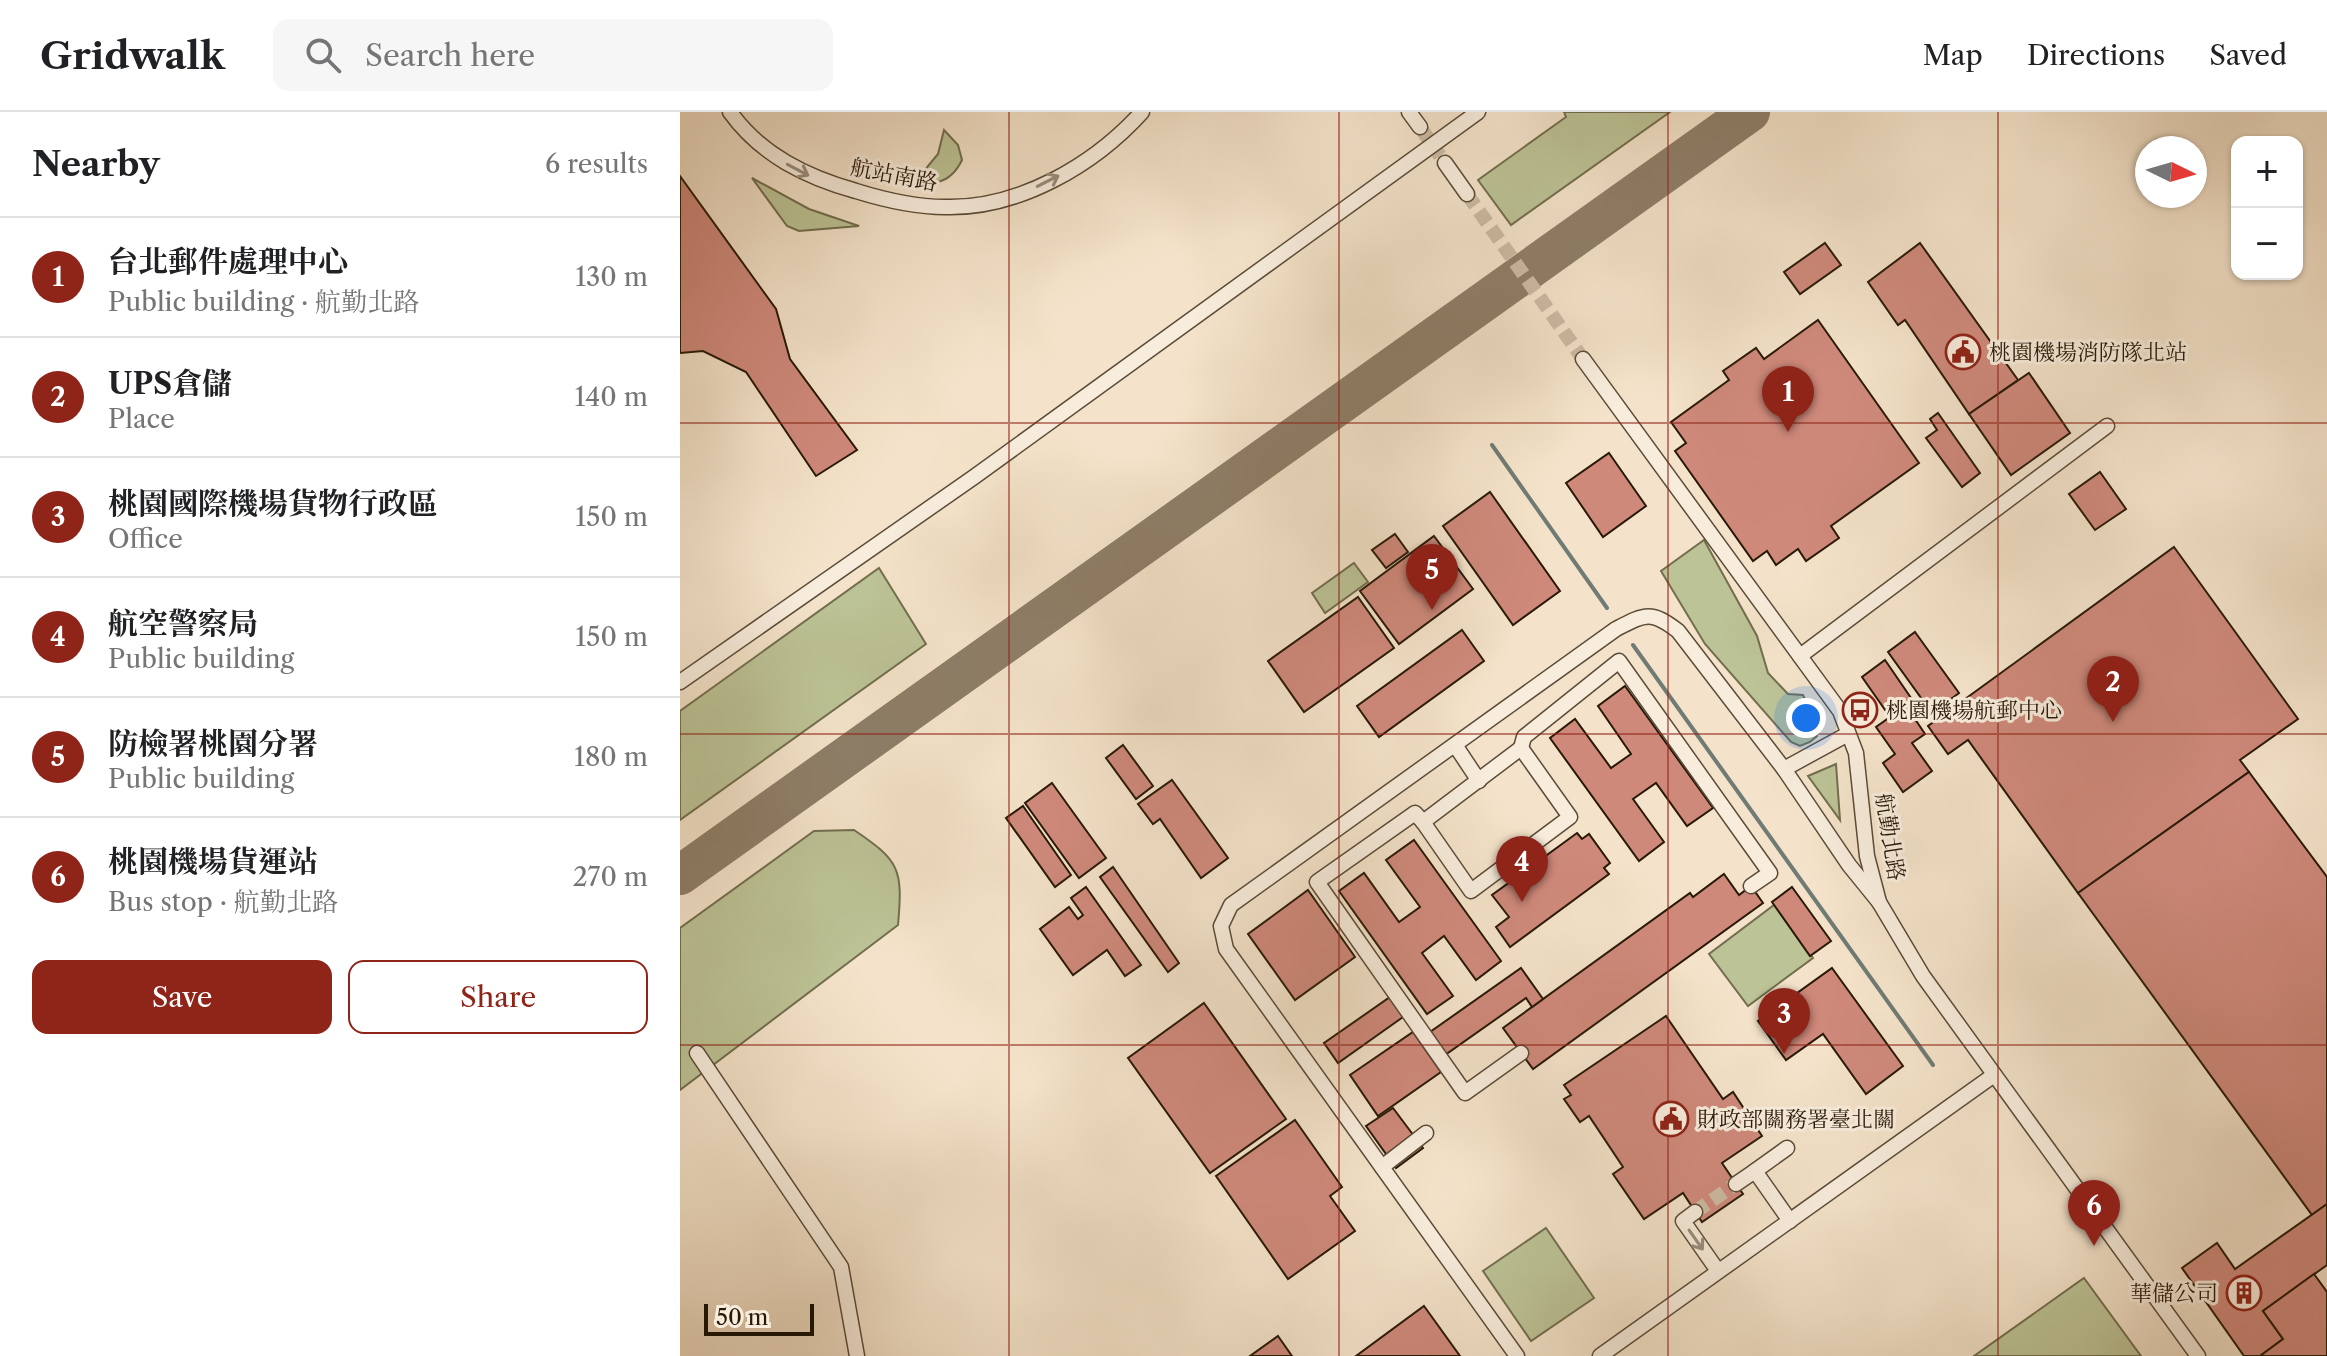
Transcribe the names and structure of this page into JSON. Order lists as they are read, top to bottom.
{
  "streets": {
    "street": ["航站南路", "航勤北路"]
  },
  "one_way": ["航站南路"],
  "places": {
    "public building": ["桃園機場消防隊北站", "財政部關務署臺北關"],
    "bus stop": ["桃園機場航郵中心"],
    "building": ["華儲公司"]
  },
  "scale_bar": "50 m",
  "north": "right",
  "page": {
    "header": "Gridwalk",
    "search": "Search here",
    "nav": ["Map", "Directions", "Saved"],
    "heading": ["Nearby", "6 results"],
    "map_buttons": ["+", "−"],
    "list": [
      {
        "mark": "1",
        "name": "台北郵件處理中心",
        "note": "Public building · 航勤北路",
        "value": "130 m"
      },
      {
        "mark": "2",
        "name": "UPS倉儲",
        "note": "Place",
        "value": "140 m"
      },
      {
        "mark": "3",
        "name": "桃園國際機場貨物行政區",
        "note": "Office",
        "value": "150 m"
      },
      {
        "mark": "4",
        "name": "航空警察局",
        "note": "Public building",
        "value": "150 m"
      },
      {
        "mark": "5",
        "name": "防檢署桃園分署",
        "note": "Public building",
        "value": "180 m"
      },
      {
        "mark": "6",
        "name": "桃園機場貨運站",
        "note": "Bus stop · 航勤北路",
        "value": "270 m"
      }
    ],
    "pins": [
      "1",
      "5",
      "2",
      "4",
      "3",
      "6"
    ],
    "buttons": ["Save", "Share"],
    "scale": "50 m"
  }
}
